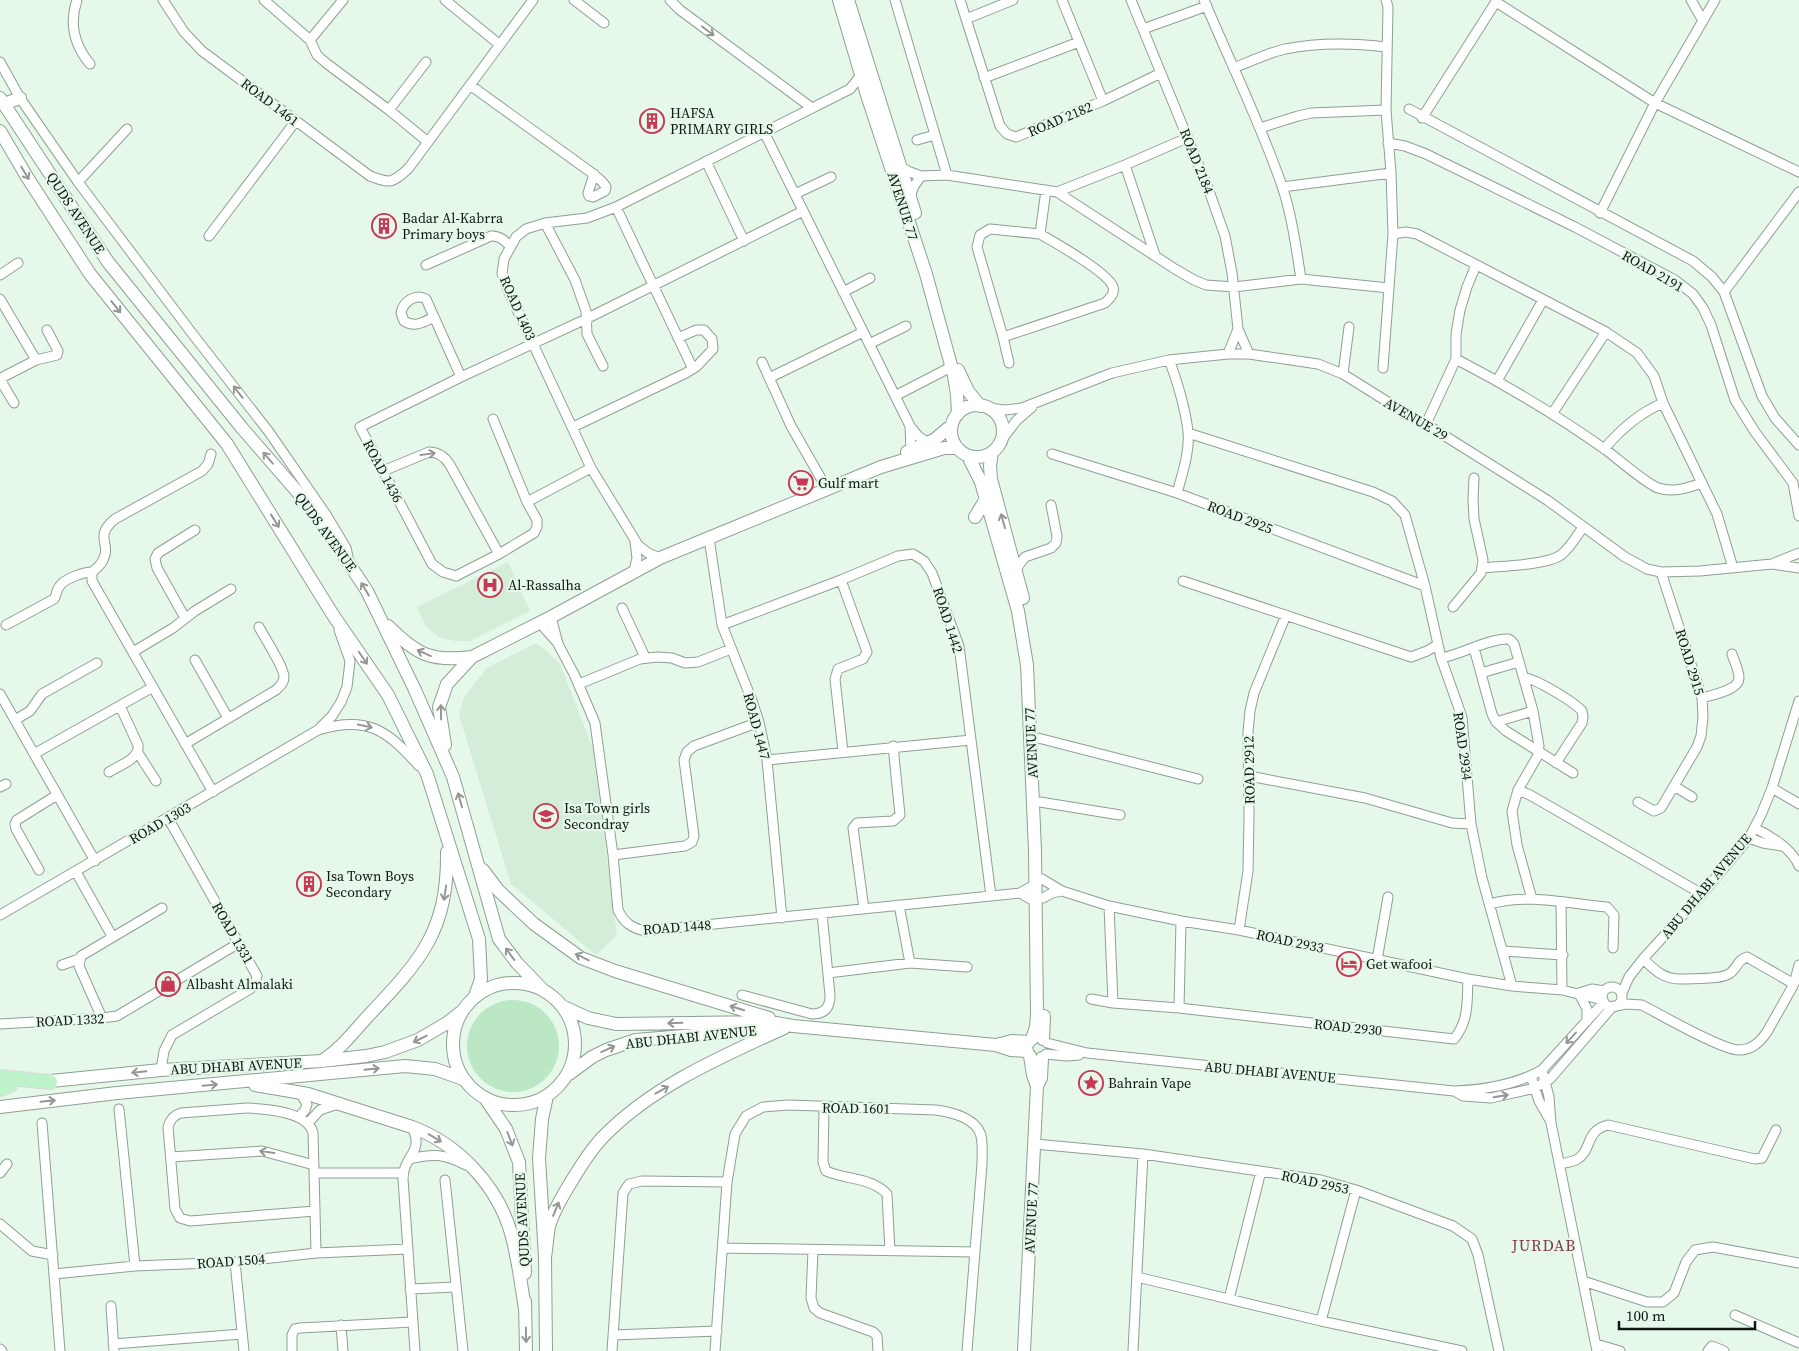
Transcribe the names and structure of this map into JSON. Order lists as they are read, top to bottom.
{
  "streets": {
    "main road": ["AVENUE 77", "QUDS AVENUE", "ABU DHABI AVENUE"],
    "street": [
      "ROAD 1461",
      "ROAD 2182",
      "ROAD 2184",
      "ROAD 2191",
      "ROAD 1403",
      "AVENUE 29",
      "ROAD 1436",
      "ROAD 2925",
      "ROAD 1442",
      "ROAD 2915",
      "ROAD 1447",
      "ROAD 2934",
      "ROAD 2912",
      "ROAD 1303",
      "ROAD 1448",
      "ROAD 1331",
      "ROAD 2933",
      "ROAD 1332",
      "ROAD 2930",
      "ROAD 1601",
      "ROAD 2953",
      "ROAD 1504"
    ]
  },
  "crossings": [
    ["ROAD 2182", "ROAD 2184"],
    ["ROAD 2184", "AVENUE 29"],
    ["AVENUE 77", "ROAD 1403"],
    ["AVENUE 77", "AVENUE 29"],
    ["AVENUE 77", "ABU DHABI AVENUE"],
    ["AVENUE 77", "ROAD 1448"],
    ["AVENUE 77", "ROAD 2933"],
    ["AVENUE 77", "ROAD 2953"],
    ["QUDS AVENUE", "ROAD 1303"],
    ["QUDS AVENUE", "ABU DHABI AVENUE"],
    ["ROAD 1403", "ROAD 1436"],
    ["AVENUE 29", "ROAD 2915"],
    ["ROAD 2925", "ROAD 2934"],
    ["ROAD 1442", "ROAD 1447"],
    ["ROAD 1442", "ROAD 1448"],
    ["ROAD 1447", "ROAD 1448"],
    ["ROAD 2934", "ROAD 2933"],
    ["ROAD 2912", "ROAD 2933"],
    ["ROAD 1303", "ROAD 1331"],
    ["ABU DHABI AVENUE", "ROAD 1331"],
    ["ABU DHABI AVENUE", "ROAD 2933"],
    ["ROAD 1448", "ROAD 2933"],
    ["ROAD 1331", "ROAD 1332"],
    ["ROAD 2933", "ROAD 2930"]
  ],
  "districts": ["JURDAB"],
  "places": {
    "building": ["HAFSA PRIMARY GIRLS", "Badar Al-Kabrra Primary boys", "Isa Town Boys Secondary"],
    "supermarket": ["Gulf mart"],
    "hospital": ["Al-Rassalha"],
    "school or university": ["Isa Town girls Secondray"],
    "hotel": ["Get wafooi"],
    "shop": ["Albasht Almalaki"],
    "place": ["Bahrain Vape"]
  },
  "scale_bar": "100 m"
}
